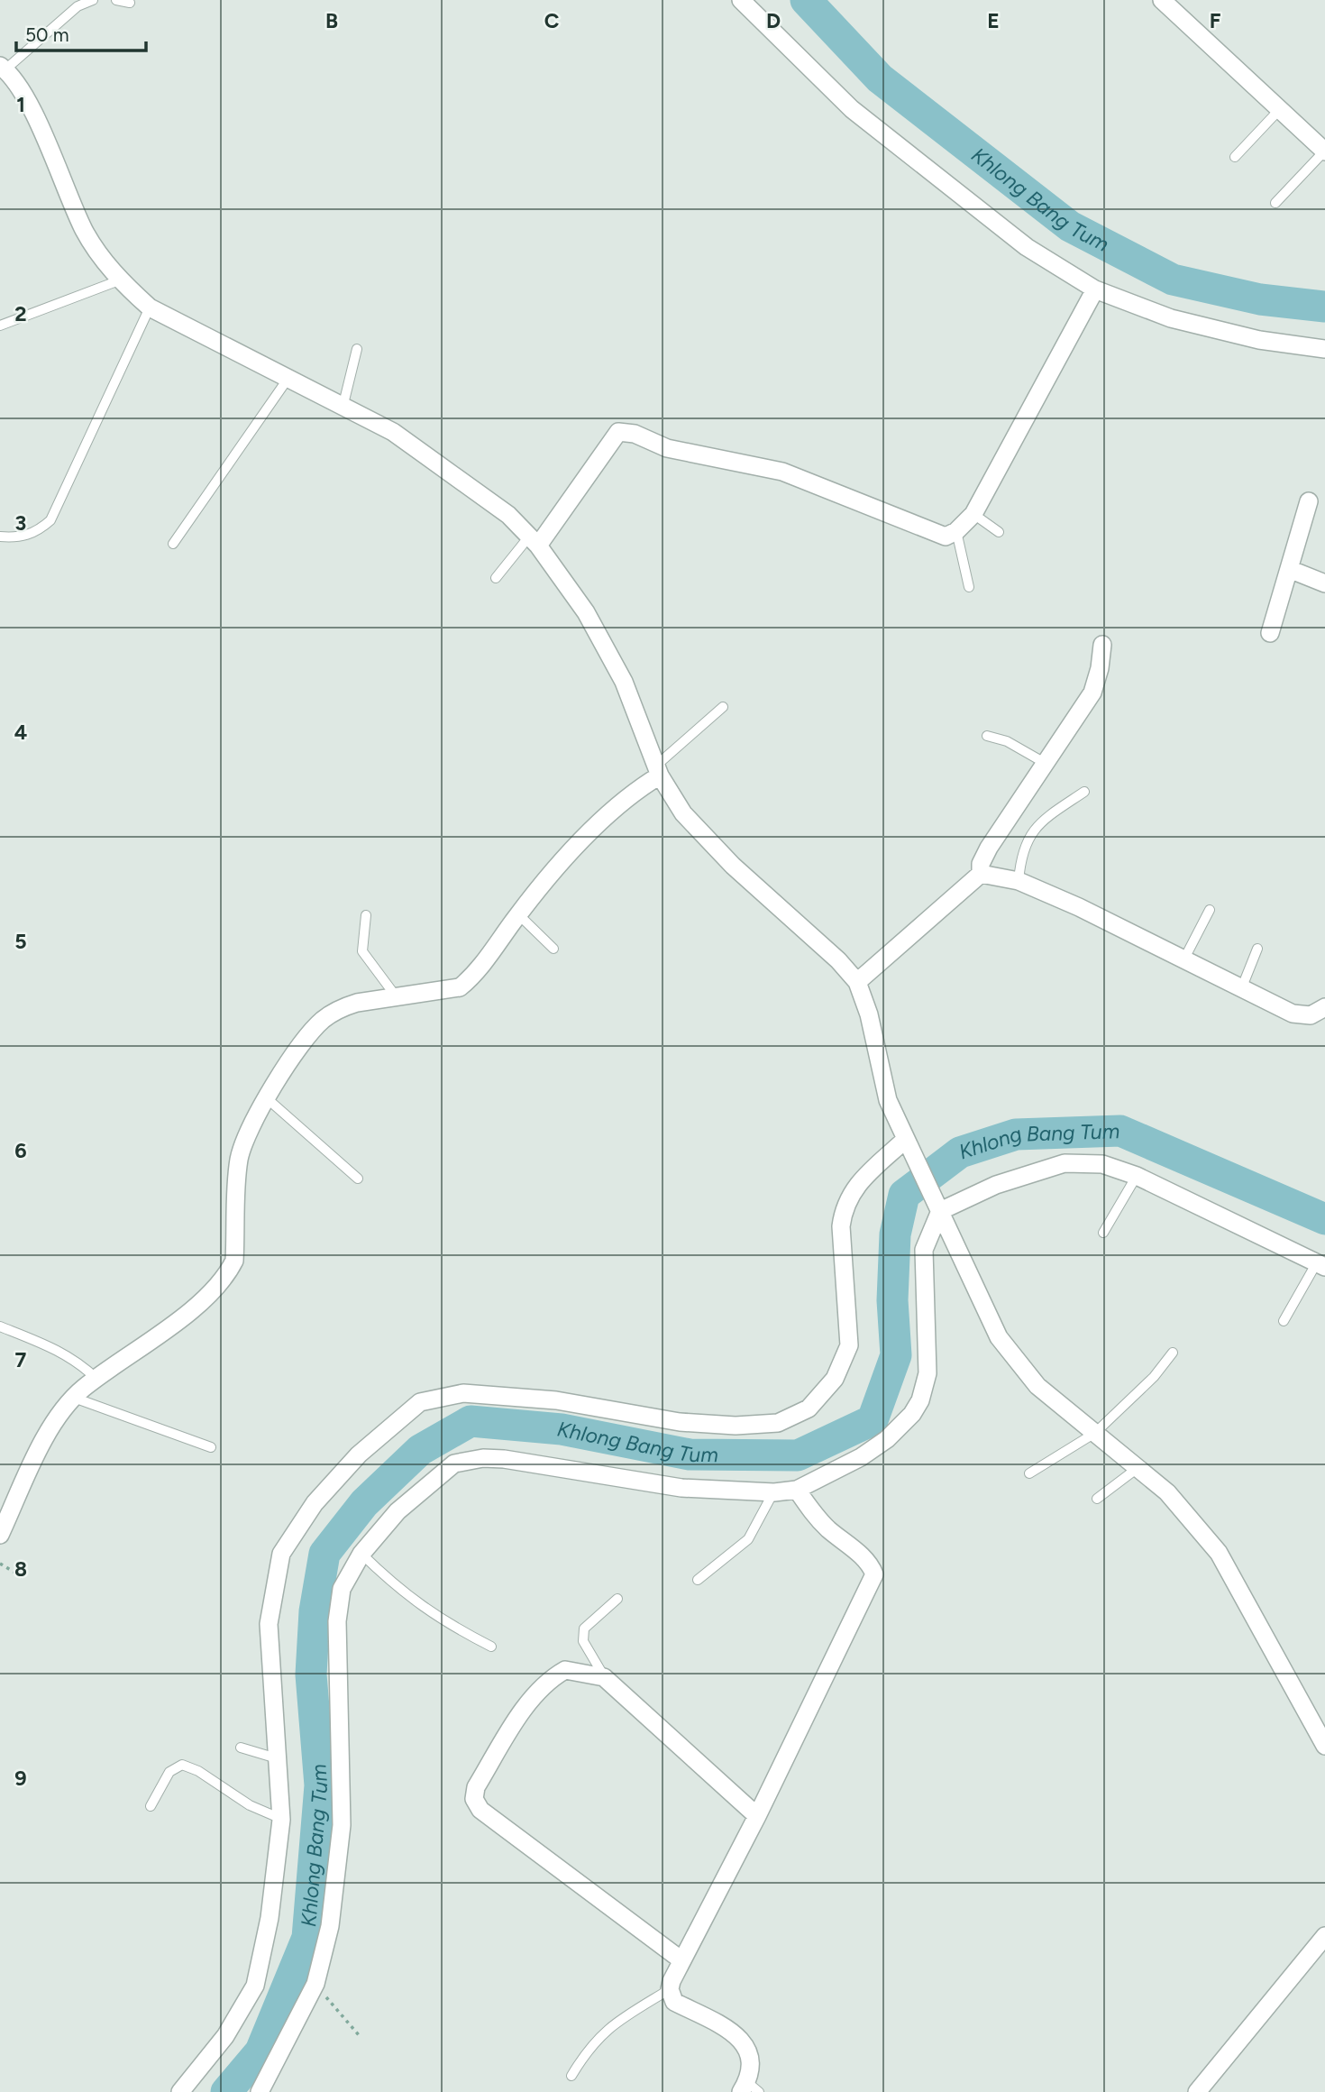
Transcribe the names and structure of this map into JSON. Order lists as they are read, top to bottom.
{
  "water": ["Khlong Bang Tum"],
  "scale_bar": "50 m",
  "grid": {
    "columns": [
      "B",
      "C",
      "D",
      "E",
      "F"
    ],
    "rows": [
      "1",
      "2",
      "3",
      "4",
      "5",
      "6",
      "7",
      "8",
      "9"
    ]
  }
}
